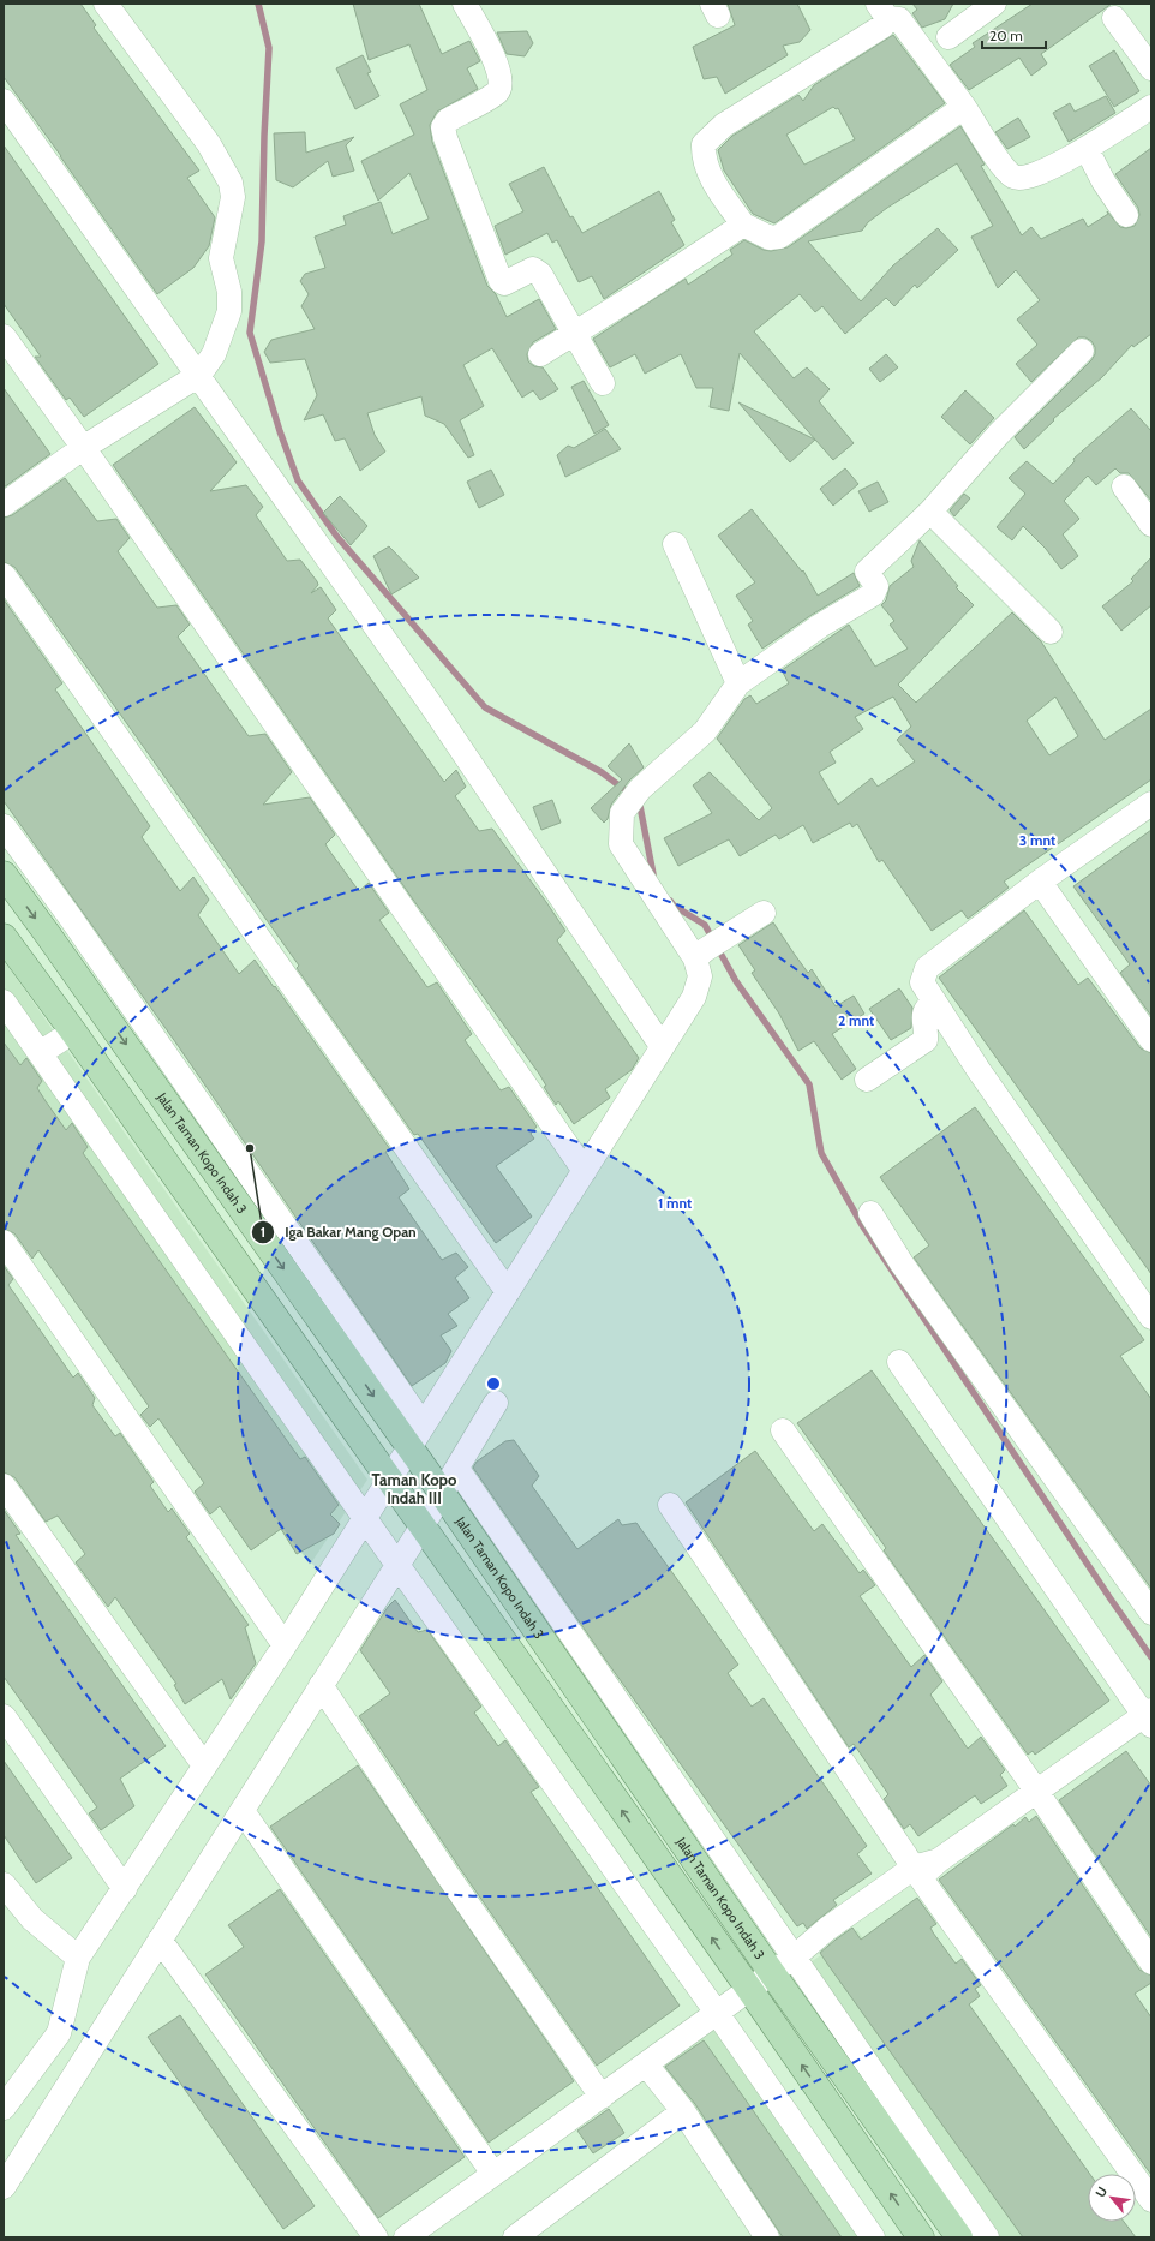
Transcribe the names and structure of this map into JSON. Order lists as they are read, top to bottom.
{
  "streets": {
    "main road": ["Jalan Taman Kopo Indah 3"]
  },
  "districts": ["Taman Kopo Indah III"],
  "places": ["Iga Bakar Mang Opan"],
  "scale_bar": "20 m",
  "north": "top left",
  "rings": ["3 mnt", "2 mnt", "1 mnt"]
}
